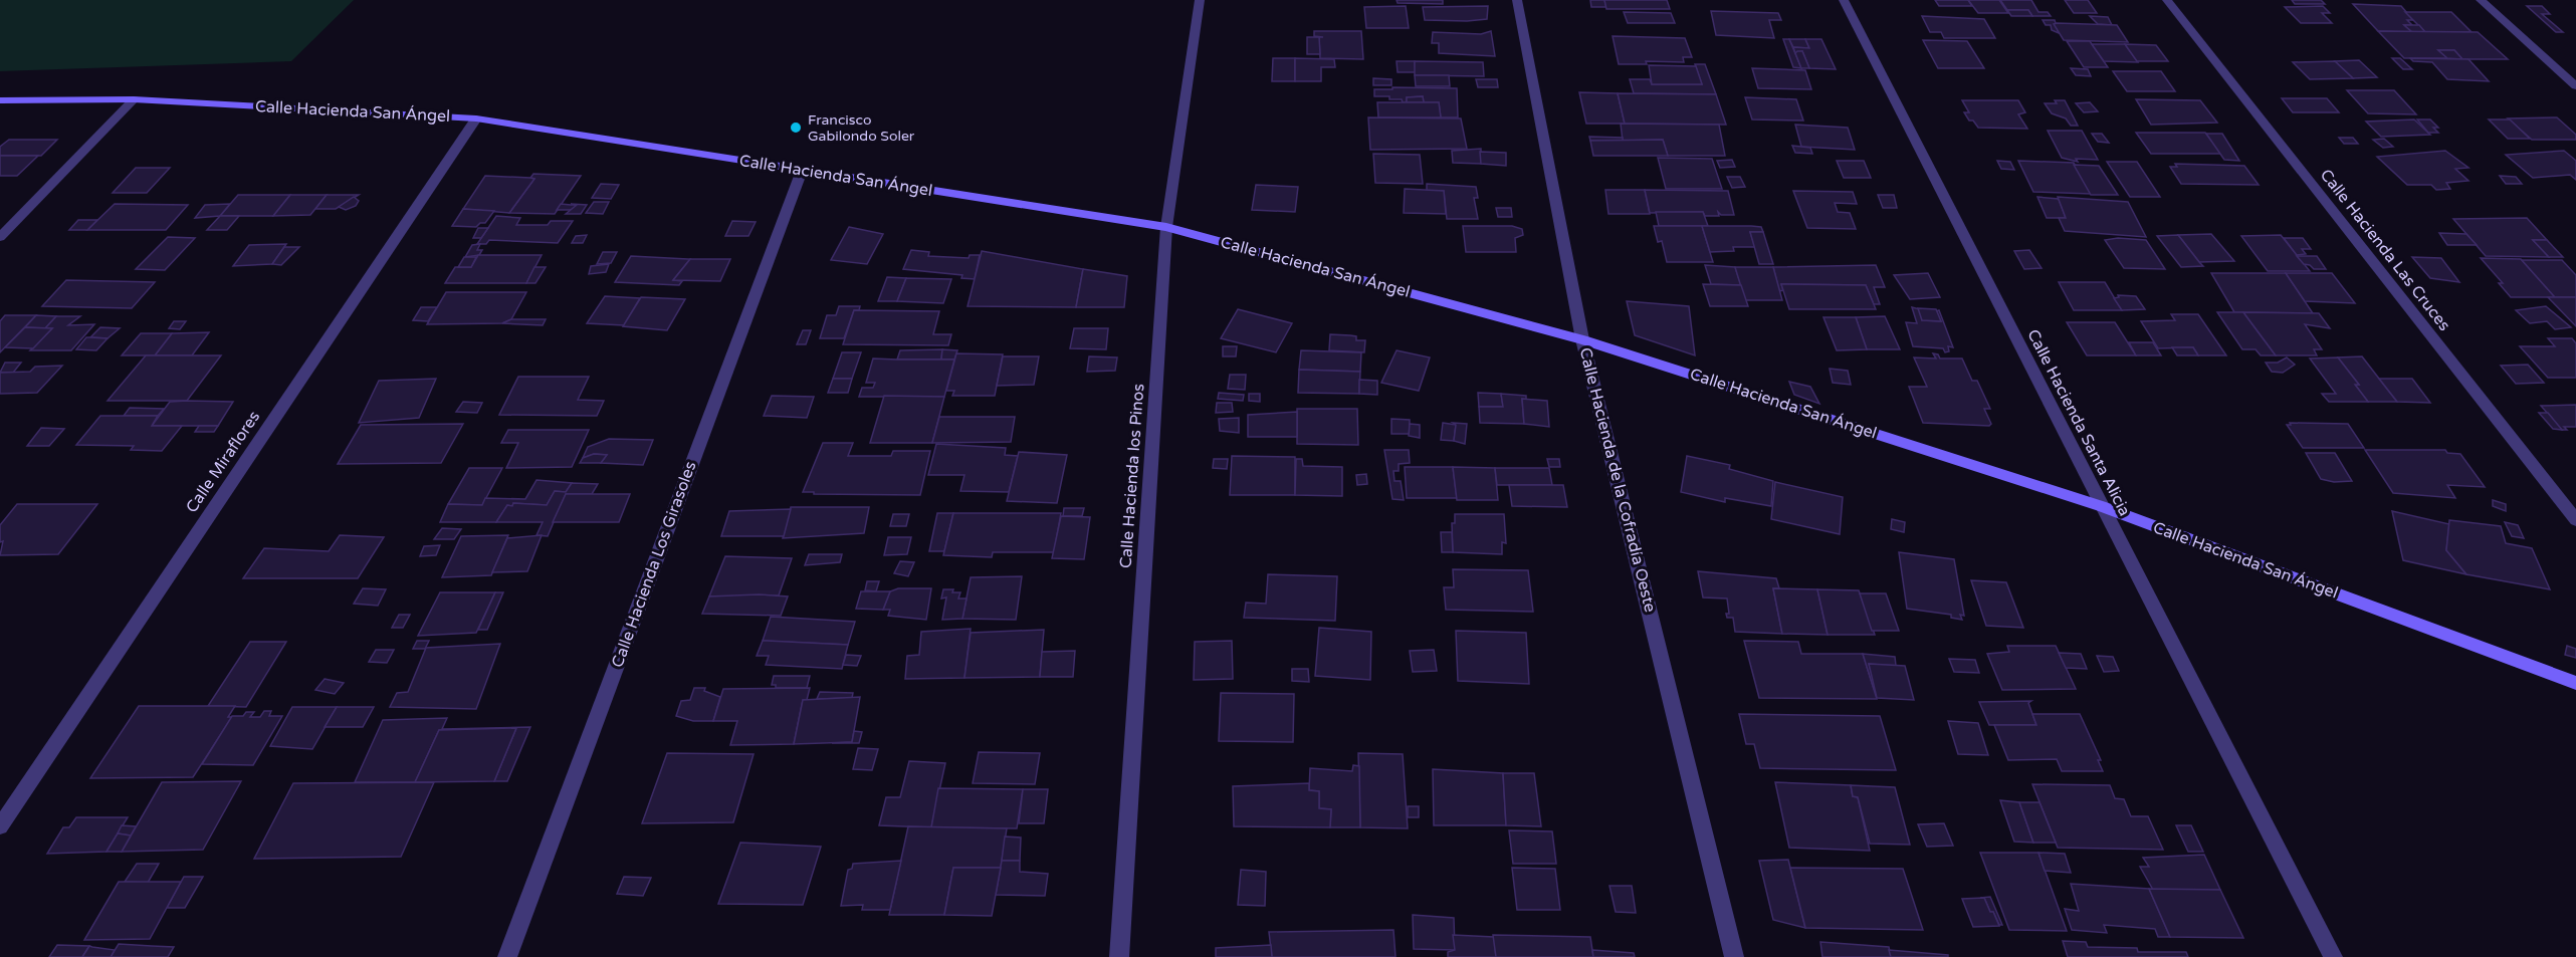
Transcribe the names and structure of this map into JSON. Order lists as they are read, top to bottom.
{
  "streets": {
    "street": [
      "Calle Hacienda San Ángel",
      "Calle Hacienda Las Cruces",
      "Calle Hacienda Santa Alicia",
      "Calle Miraflores",
      "Calle Hacienda los Pinos",
      "Calle Hacienda de la Cofradía Oeste",
      "Calle Hacienda Los Girasoles"
    ]
  },
  "crossings": [
    ["Calle Hacienda San Ángel", "Calle Hacienda Santa Alicia"],
    ["Calle Hacienda San Ángel", "Calle Miraflores"],
    ["Calle Hacienda San Ángel", "Calle Hacienda los Pinos"],
    ["Calle Hacienda San Ángel", "Calle Hacienda de la Cofradía Oeste"],
    ["Calle Hacienda San Ángel", "Calle Hacienda Los Girasoles"]
  ],
  "places": ["Francisco Gabilondo Soler"]
}
